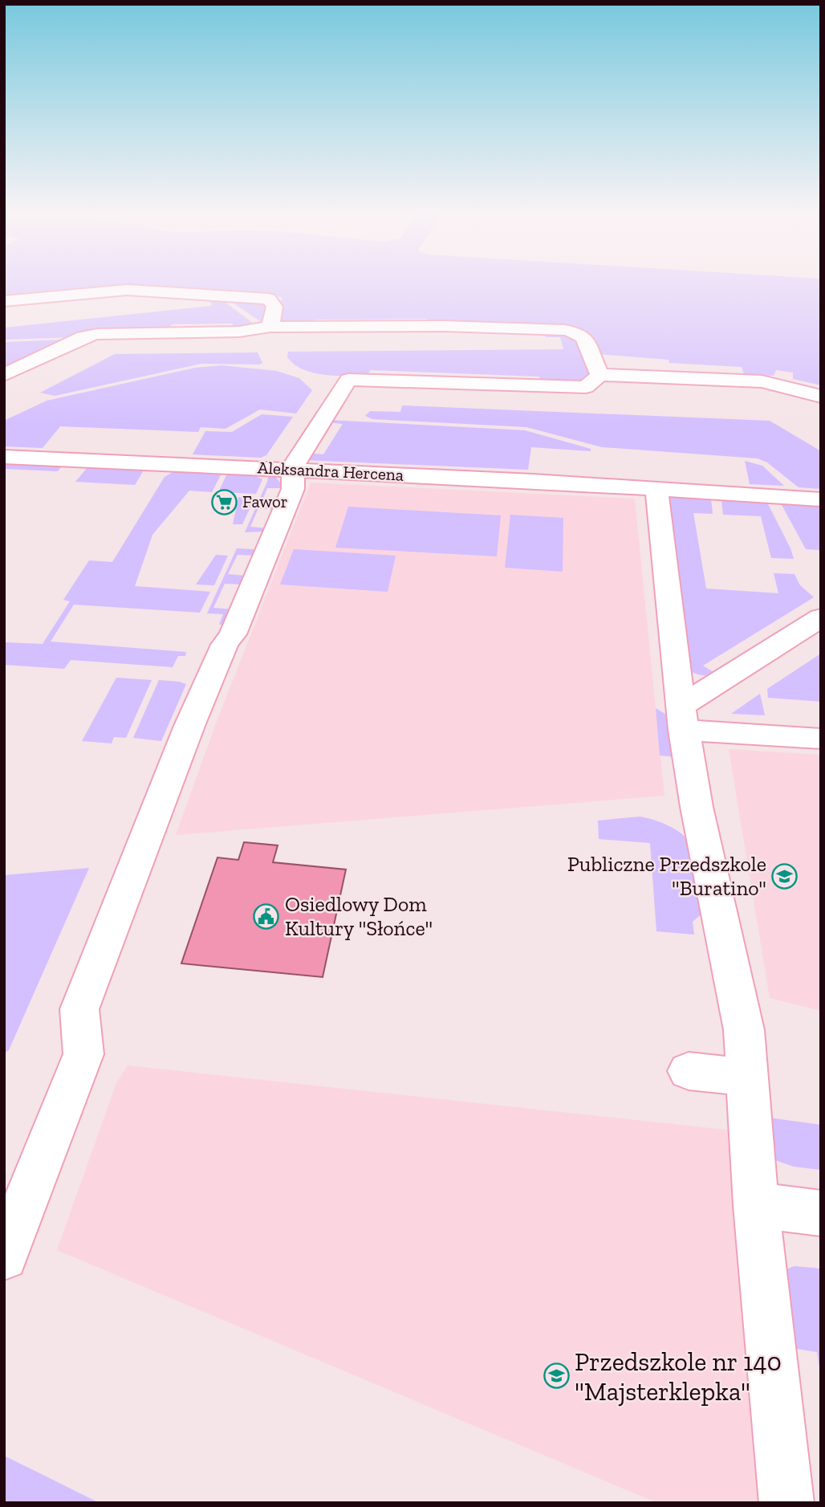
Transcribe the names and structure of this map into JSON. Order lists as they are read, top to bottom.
{
  "streets": {
    "street": ["Aleksandra Hercena"]
  },
  "places": {
    "supermarket": ["Fawor"],
    "school or university": ["Publiczne Przedszkole \"Buratino\"", "Przedszkole nr 140 \"Majsterklepka\""],
    "public building": ["Osiedlowy Dom Kultury \"Słońce\""]
  }
}
